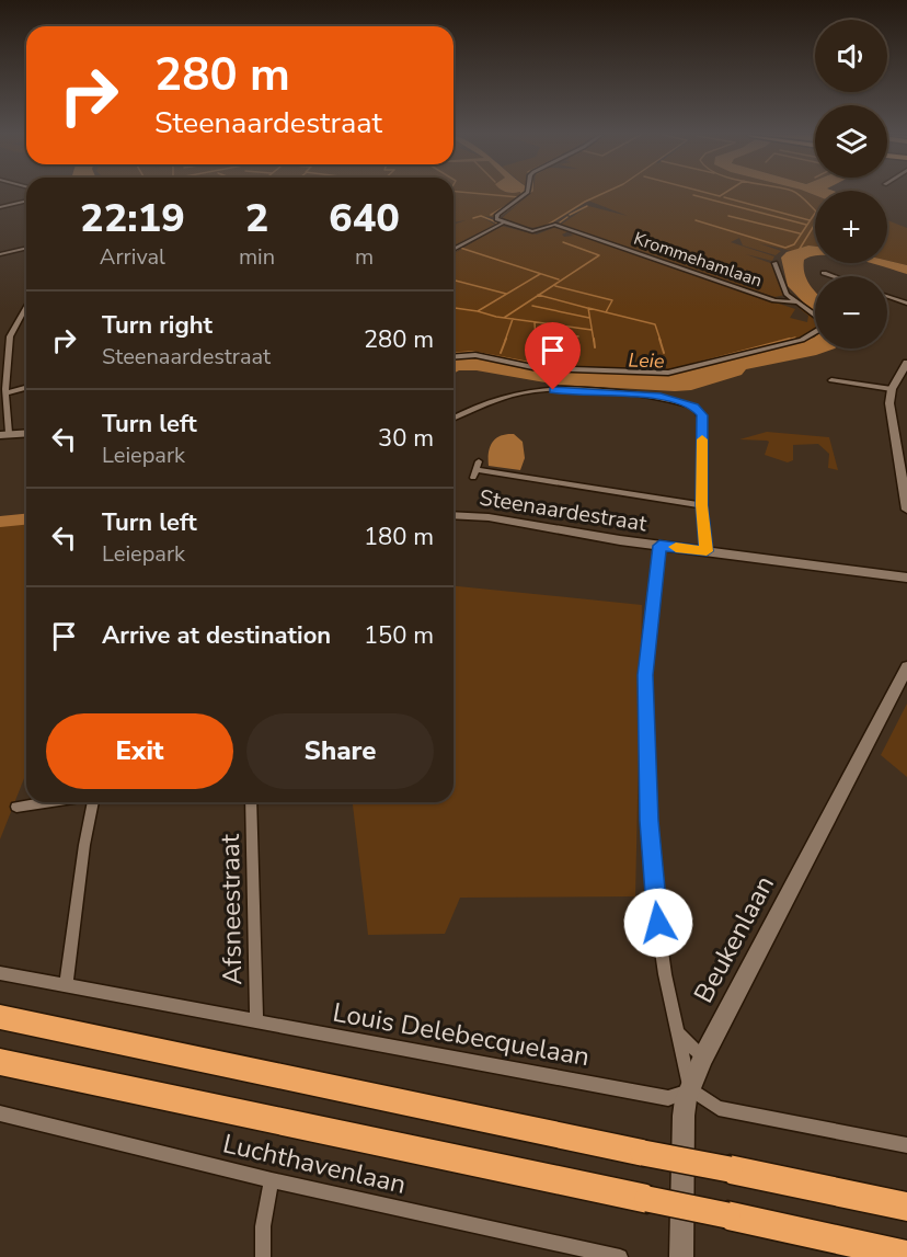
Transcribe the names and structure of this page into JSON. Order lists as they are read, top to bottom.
{
  "streets": {
    "street": [
      "Krommehamlaan",
      "Steenaardestraat",
      "Afsneestraat",
      "Beukenlaan",
      "Louis Delebecquelaan",
      "Luchthavenlaan"
    ]
  },
  "crossings": [
    ["Afsneestraat", "Louis Delebecquelaan"],
    ["Beukenlaan", "Louis Delebecquelaan"]
  ],
  "water": ["Leie"],
  "page": {
    "map_buttons": ["+", "−"],
    "turn": ["280 m", "Steenaardestraat"],
    "eta": [
      "22:19",
      "Arrival",
      "2",
      "min",
      "640",
      "m"
    ],
    "list": [
      {
        "name": "Turn right",
        "note": "Steenaardestraat",
        "value": "280 m"
      },
      {
        "name": "Turn left",
        "note": "Leiepark",
        "value": "30 m"
      },
      {
        "name": "Turn left",
        "note": "Leiepark",
        "value": "180 m"
      },
      {
        "name": "Arrive at destination",
        "value": "150 m"
      }
    ],
    "buttons": ["Exit", "Share"]
  }
}
